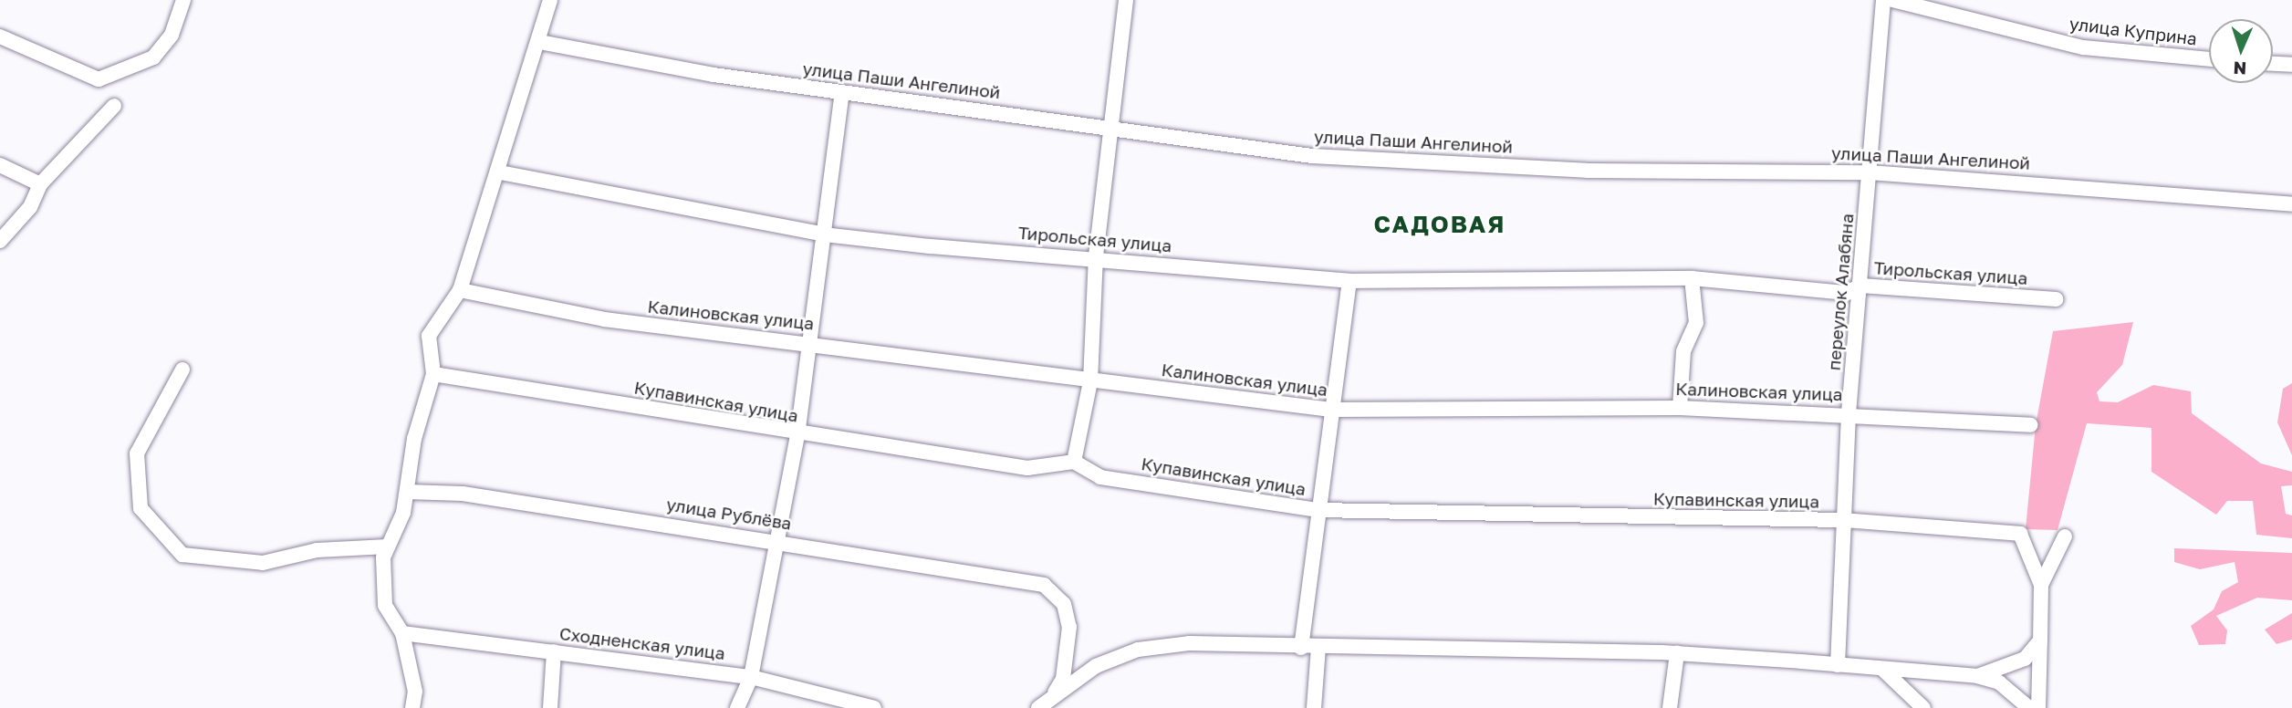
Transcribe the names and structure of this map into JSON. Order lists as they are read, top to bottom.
{
  "streets": {
    "street": [
      "улица Куприна",
      "улица Паши Ангелиной",
      "Тирольская улица",
      "переулок Алабяна",
      "Калиновская улица",
      "Купавинская улица",
      "улица Рублёва",
      "Сходненская улица"
    ]
  },
  "crossings": [
    ["улица Паши Ангелиной", "переулок Алабяна"],
    ["Тирольская улица", "переулок Алабяна"],
    ["переулок Алабяна", "Калиновская улица"],
    ["переулок Алабяна", "Купавинская улица"]
  ],
  "districts": ["САДОВАЯ"],
  "north": "bottom"
}
